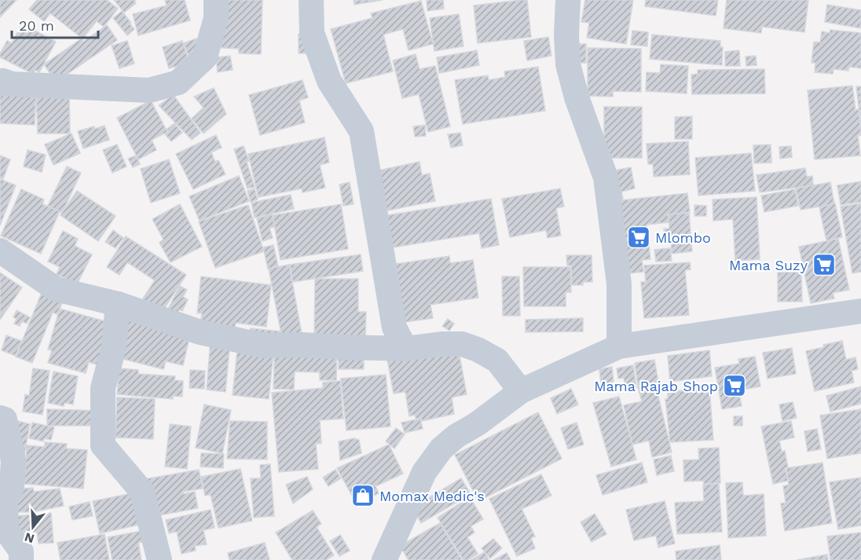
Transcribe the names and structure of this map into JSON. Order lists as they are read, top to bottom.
{
  "places": {
    "supermarket": ["Mlombo", "Mama Suzy", "Mama Rajab Shop"],
    "shop": ["Momax Medic's"]
  },
  "scale_bar": "20 m",
  "north": "bottom"
}
